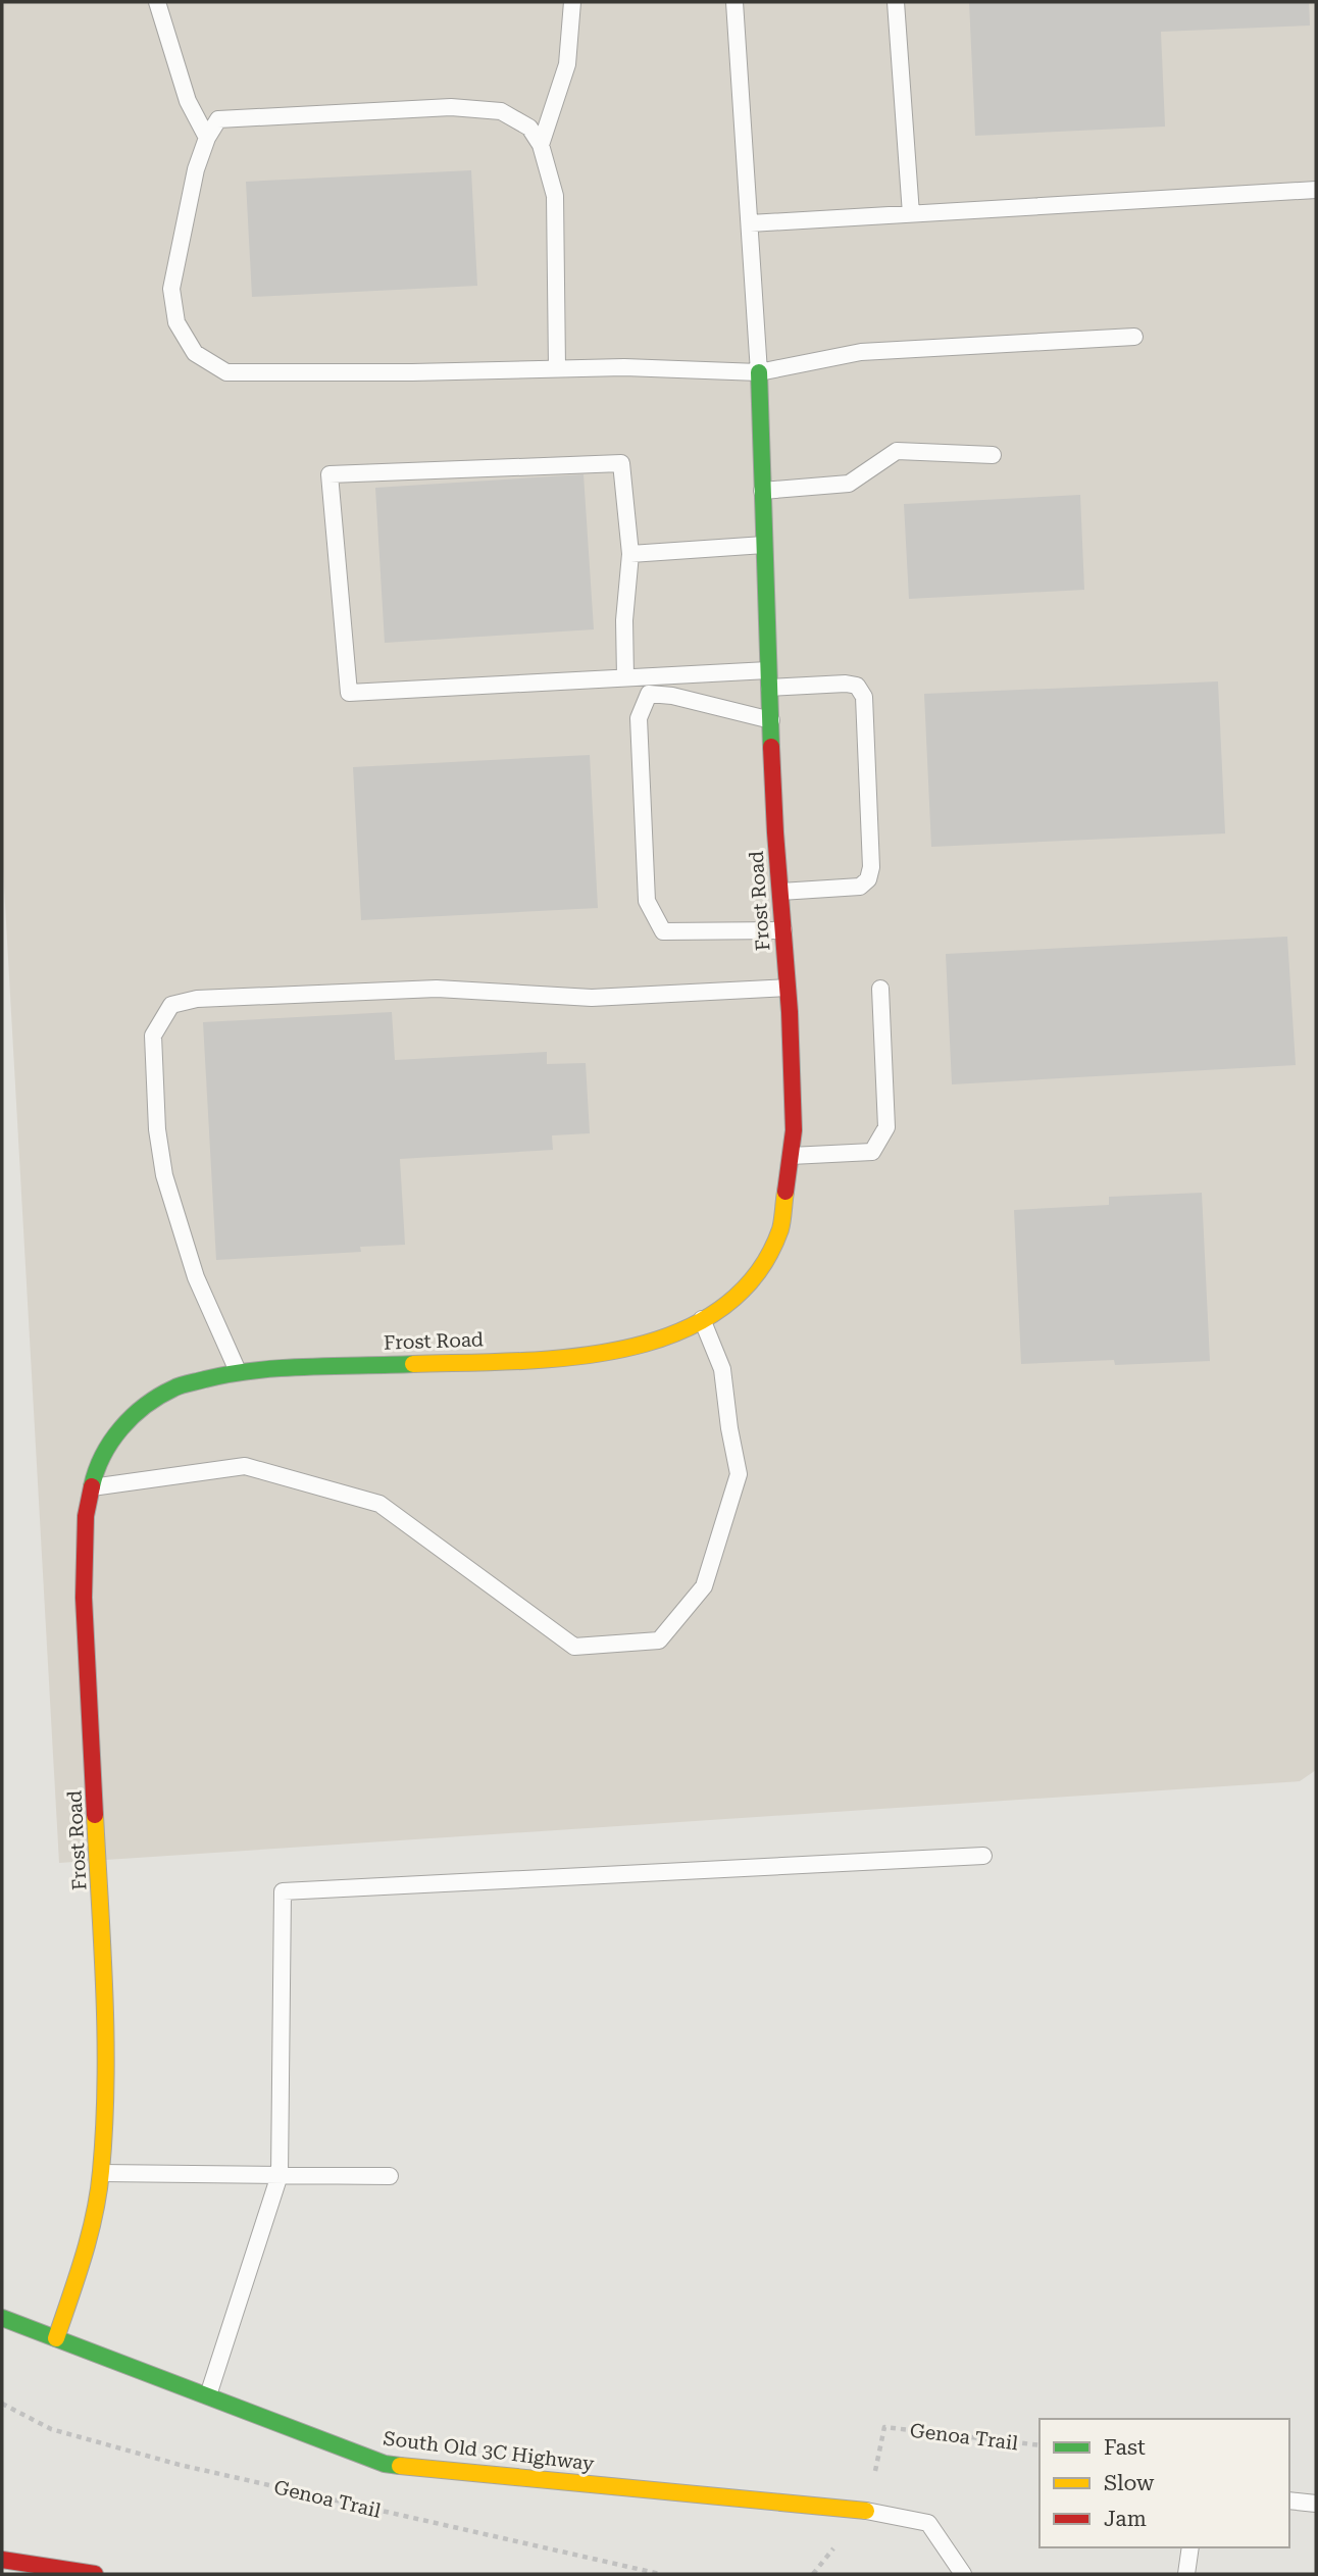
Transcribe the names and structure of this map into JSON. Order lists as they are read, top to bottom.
{
  "streets": {
    "street": ["Frost Road", "South Old 3C Highway"],
    "path": ["Genoa Trail"]
  },
  "crossings": [
    ["Frost Road", "South Old 3C Highway"],
    ["Genoa Trail", "South Old 3C Highway"]
  ],
  "legend": ["Fast", "Slow", "Jam"]
}
